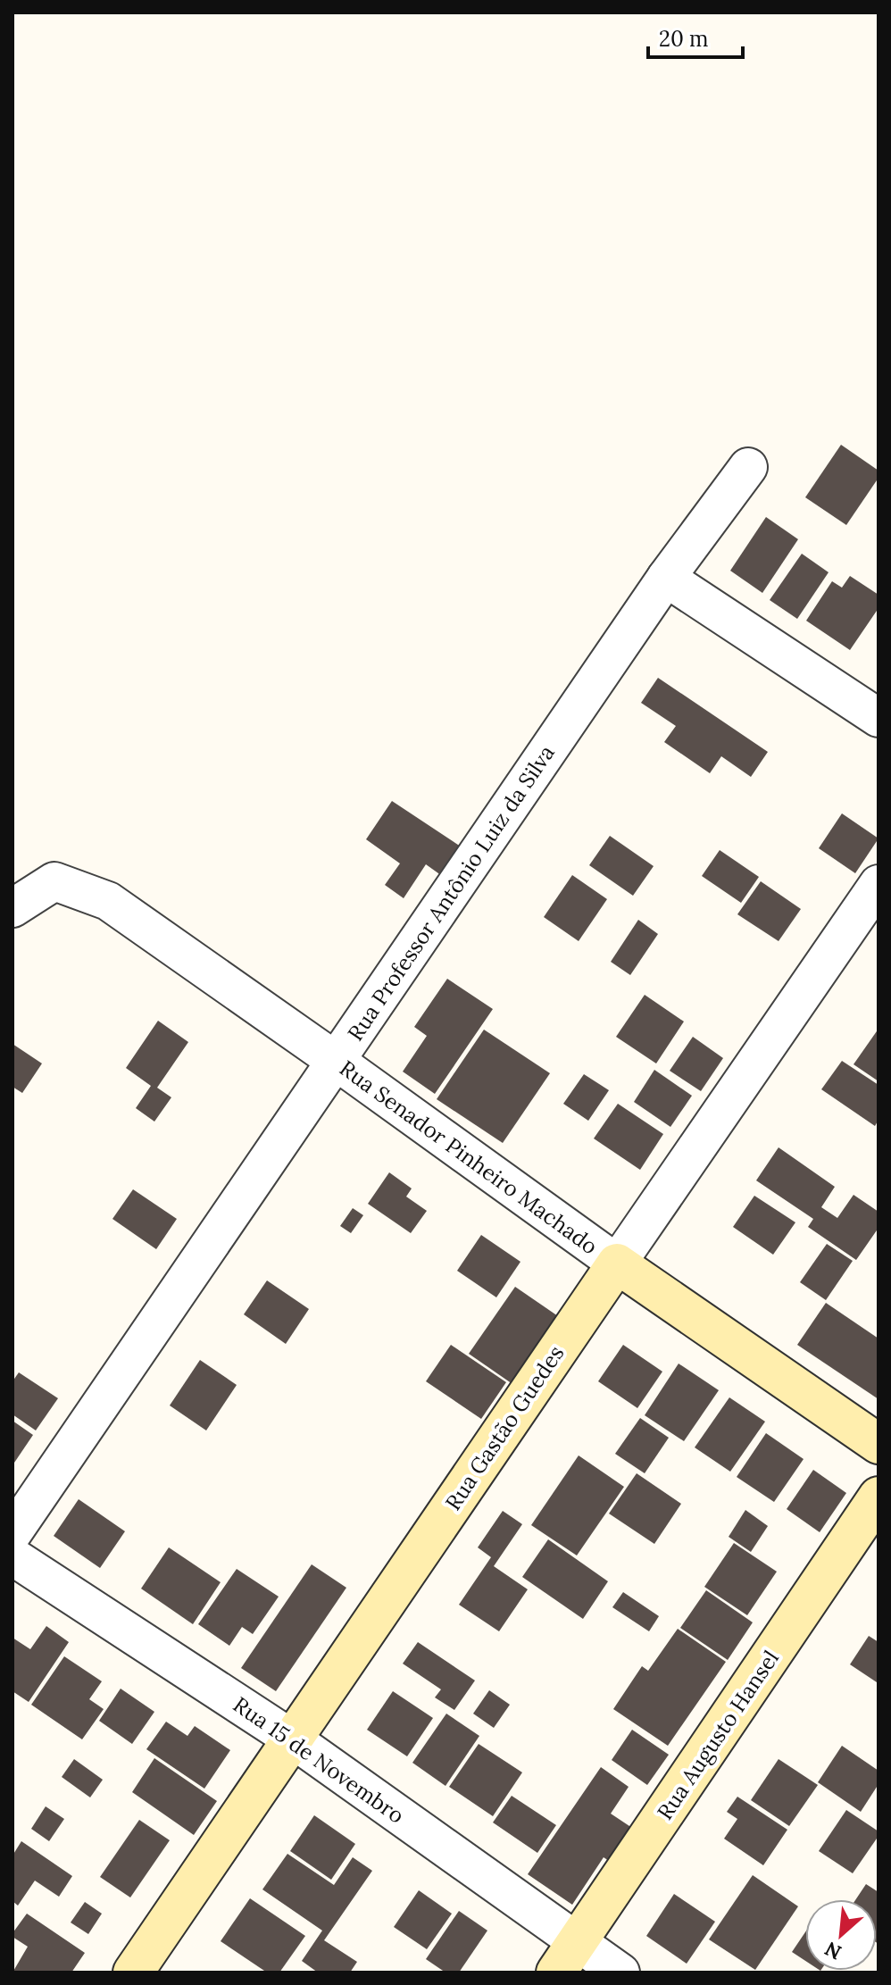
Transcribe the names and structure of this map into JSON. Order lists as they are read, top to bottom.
{
  "streets": {
    "street": [
      "Rua Professor Antônio Luiz da Silva",
      "Rua Senador Pinheiro Machado",
      "Rua Gastão Guedes",
      "Rua Augusto Hansel",
      "Rua 15 de Novembro"
    ]
  },
  "crossings": [
    ["Rua Professor Antônio Luiz da Silva", "Rua Senador Pinheiro Machado"],
    ["Rua Senador Pinheiro Machado", "Rua Gastão Guedes"],
    ["Rua Gastão Guedes", "Rua 15 de Novembro"],
    ["Rua Augusto Hansel", "Rua 15 de Novembro"]
  ],
  "scale_bar": "20 m",
  "north": "bottom left"
}
